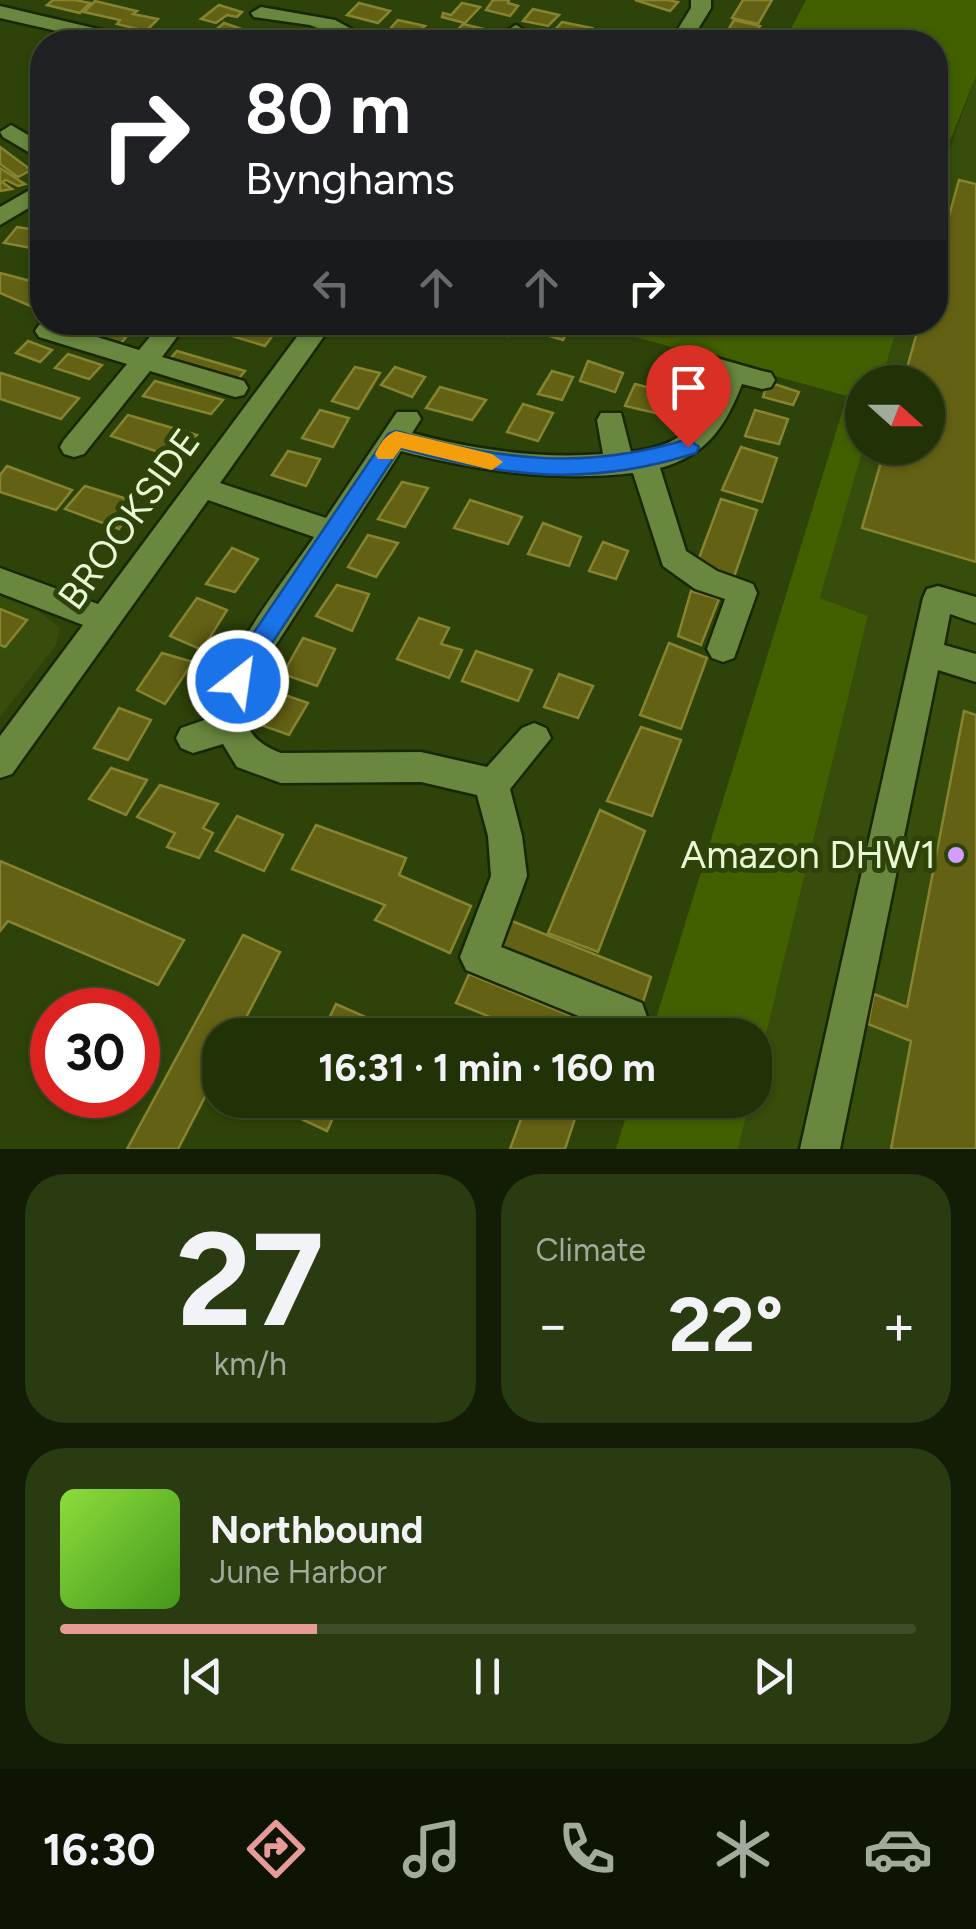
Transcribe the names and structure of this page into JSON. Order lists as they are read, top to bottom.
{
  "streets": {
    "street": ["BROOKSIDE"]
  },
  "places": ["Amazon DHW1"],
  "north": "right",
  "page": {
    "turn": ["80 m", "Bynghams"],
    "limit": "30",
    "trip": "16:31 · 1 min · 160 m",
    "tile": [
      ["27", "km/h"],
      "Climate"
    ],
    "heat": ["−", "22°", "+"],
    "song": ["Northbound", "June Harbor"],
    "tabs": "16:30"
  }
}
